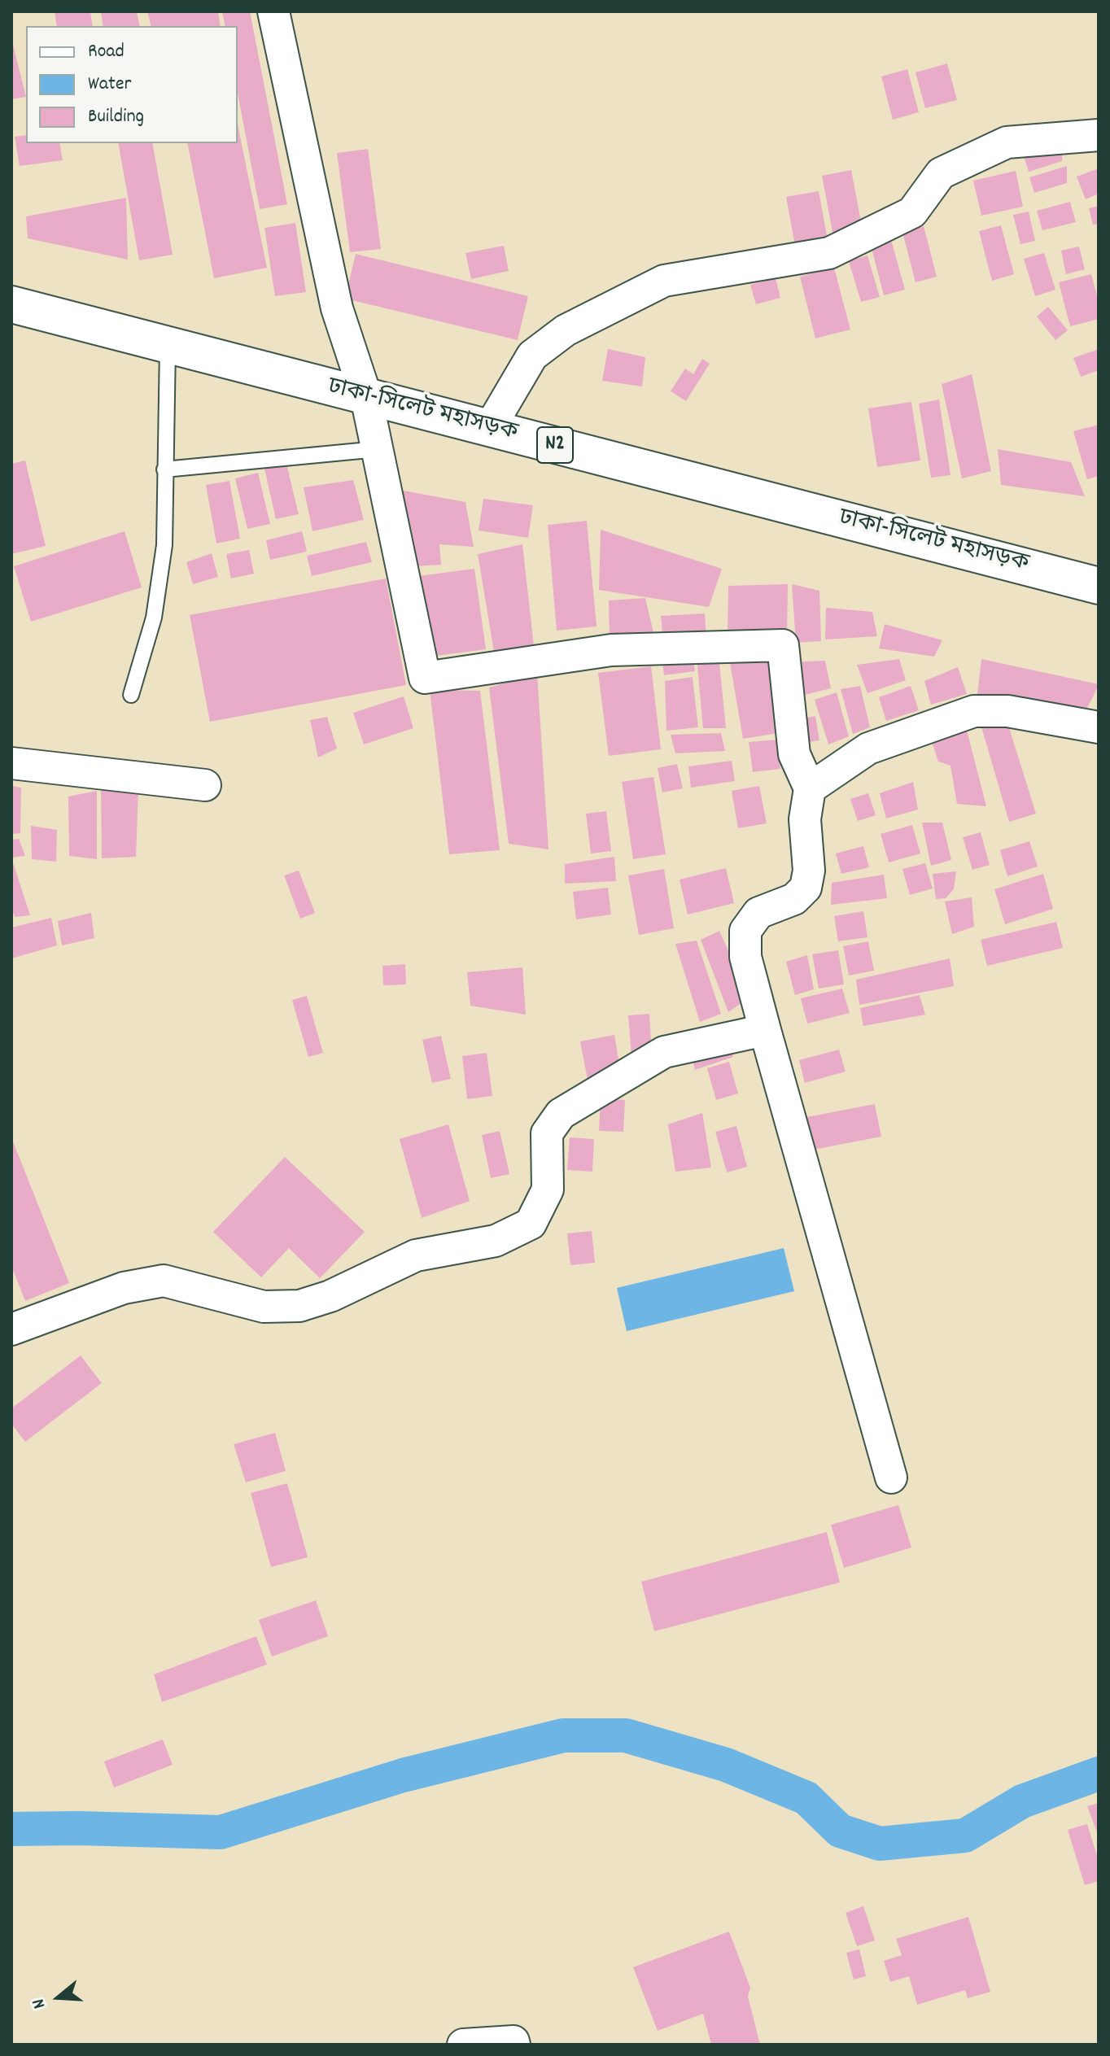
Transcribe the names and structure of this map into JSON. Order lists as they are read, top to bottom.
{
  "streets": {
    "highway": ["ঢাকা-সিলেট মহাসড়ক", "N2"]
  },
  "legend": ["Road", "Water", "Building"],
  "north": "left"
}
